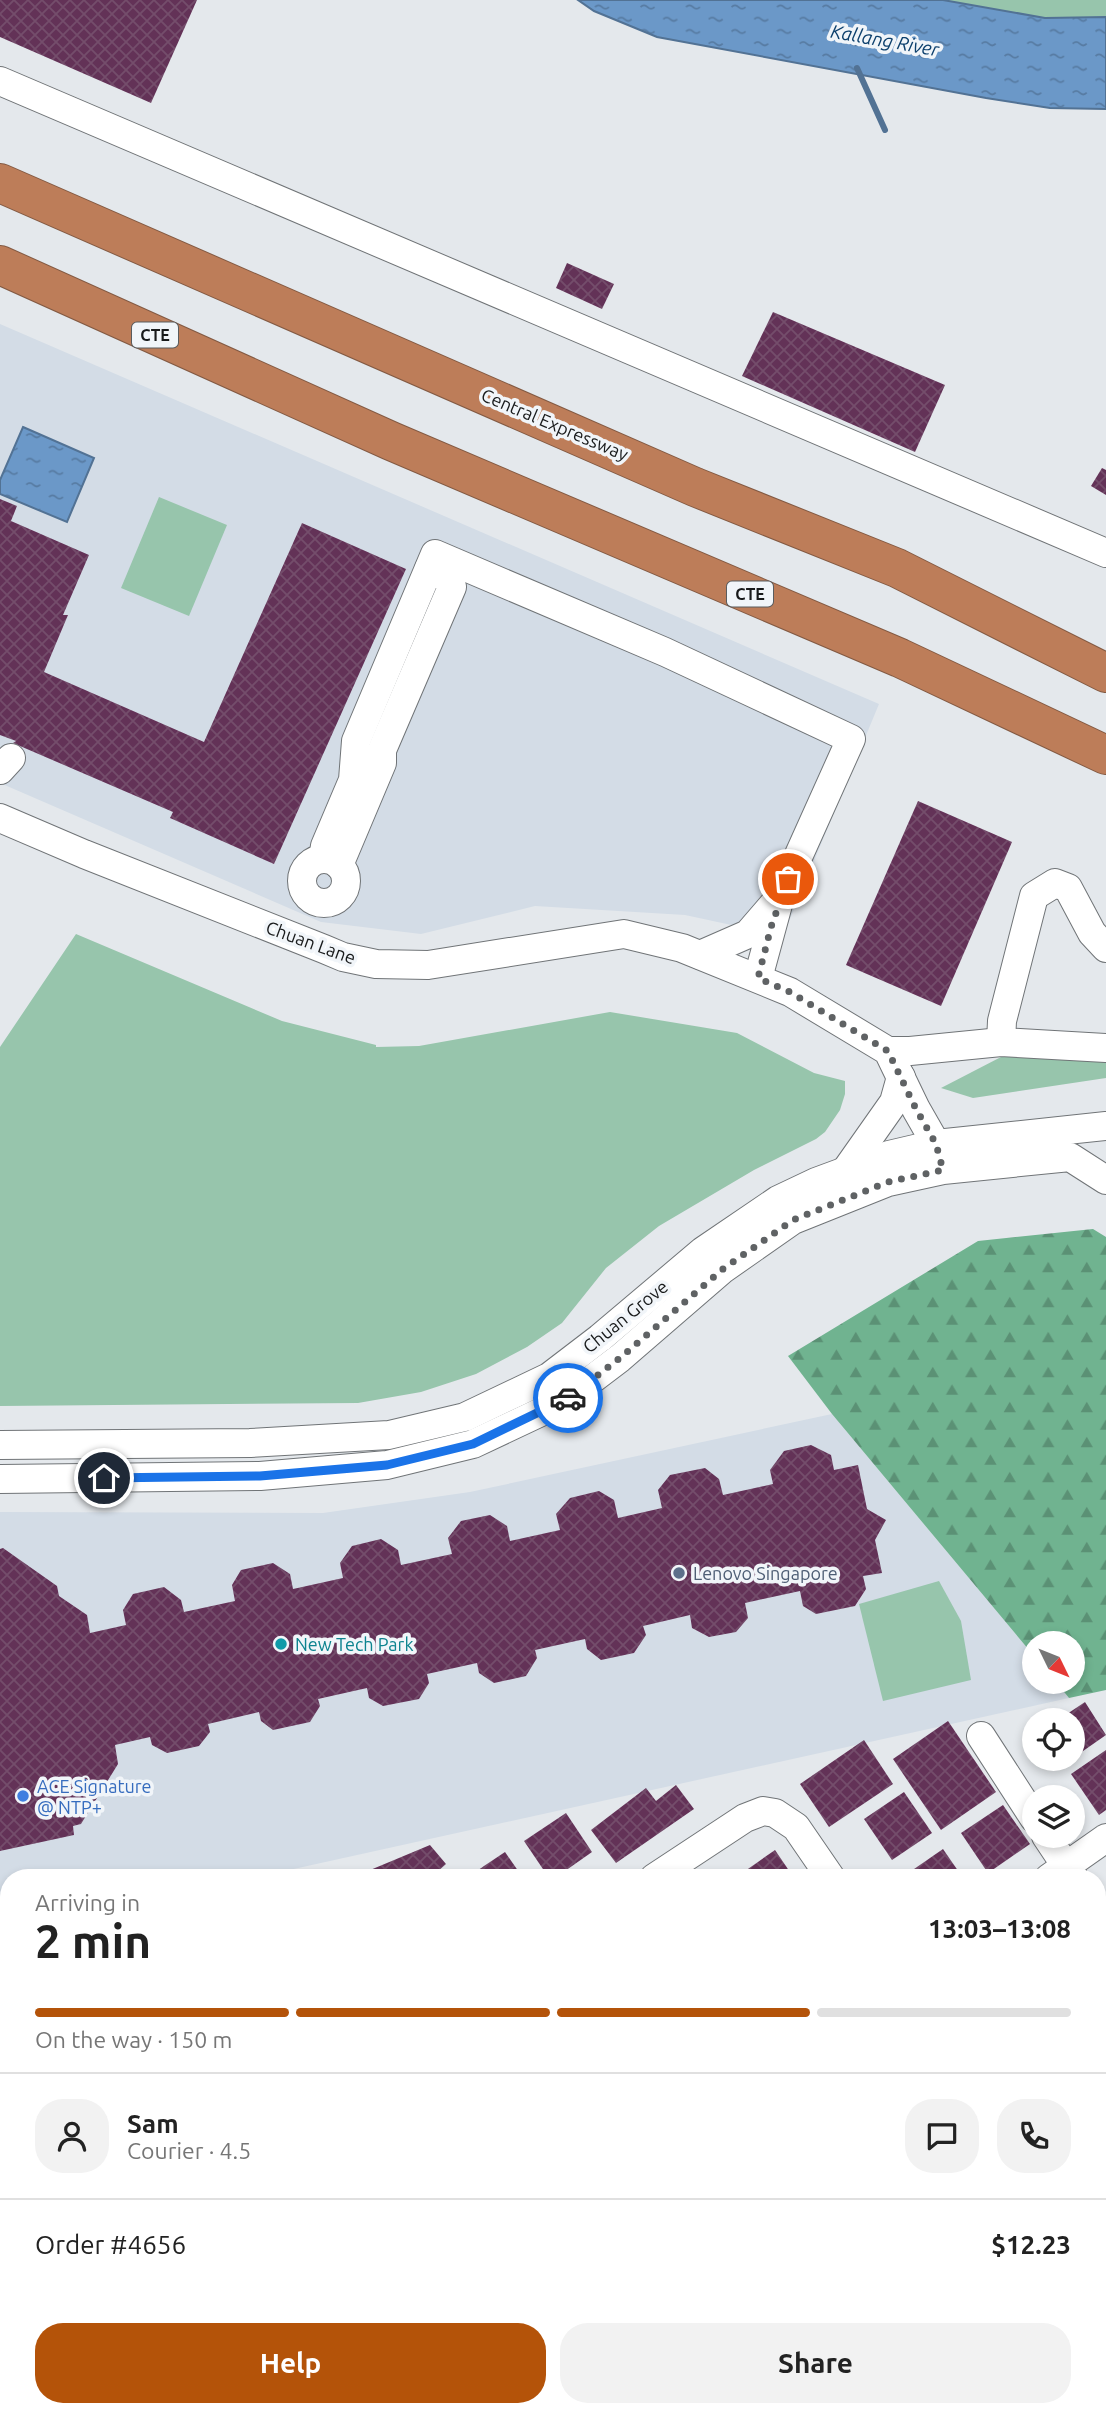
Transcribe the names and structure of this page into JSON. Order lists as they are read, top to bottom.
{
  "streets": {
    "highway": ["CTE", "Central Expressway"],
    "street": ["Chuan Lane", "Chuan Grove"]
  },
  "water": ["Kallang River"],
  "places": ["Lenovo Singapore", "New Tech Park", "ACE Signature @ NTP+"],
  "north": "bottom right",
  "page": {
    "heading": ["2 min", "Arriving in", "13:03–13:08"],
    "panel": [
      "Sam",
      "Courier · 4.5",
      "Order #4656",
      "$12.23"
    ],
    "bar": "On the way · 150 m",
    "buttons": ["Help", "Share"]
  }
}
